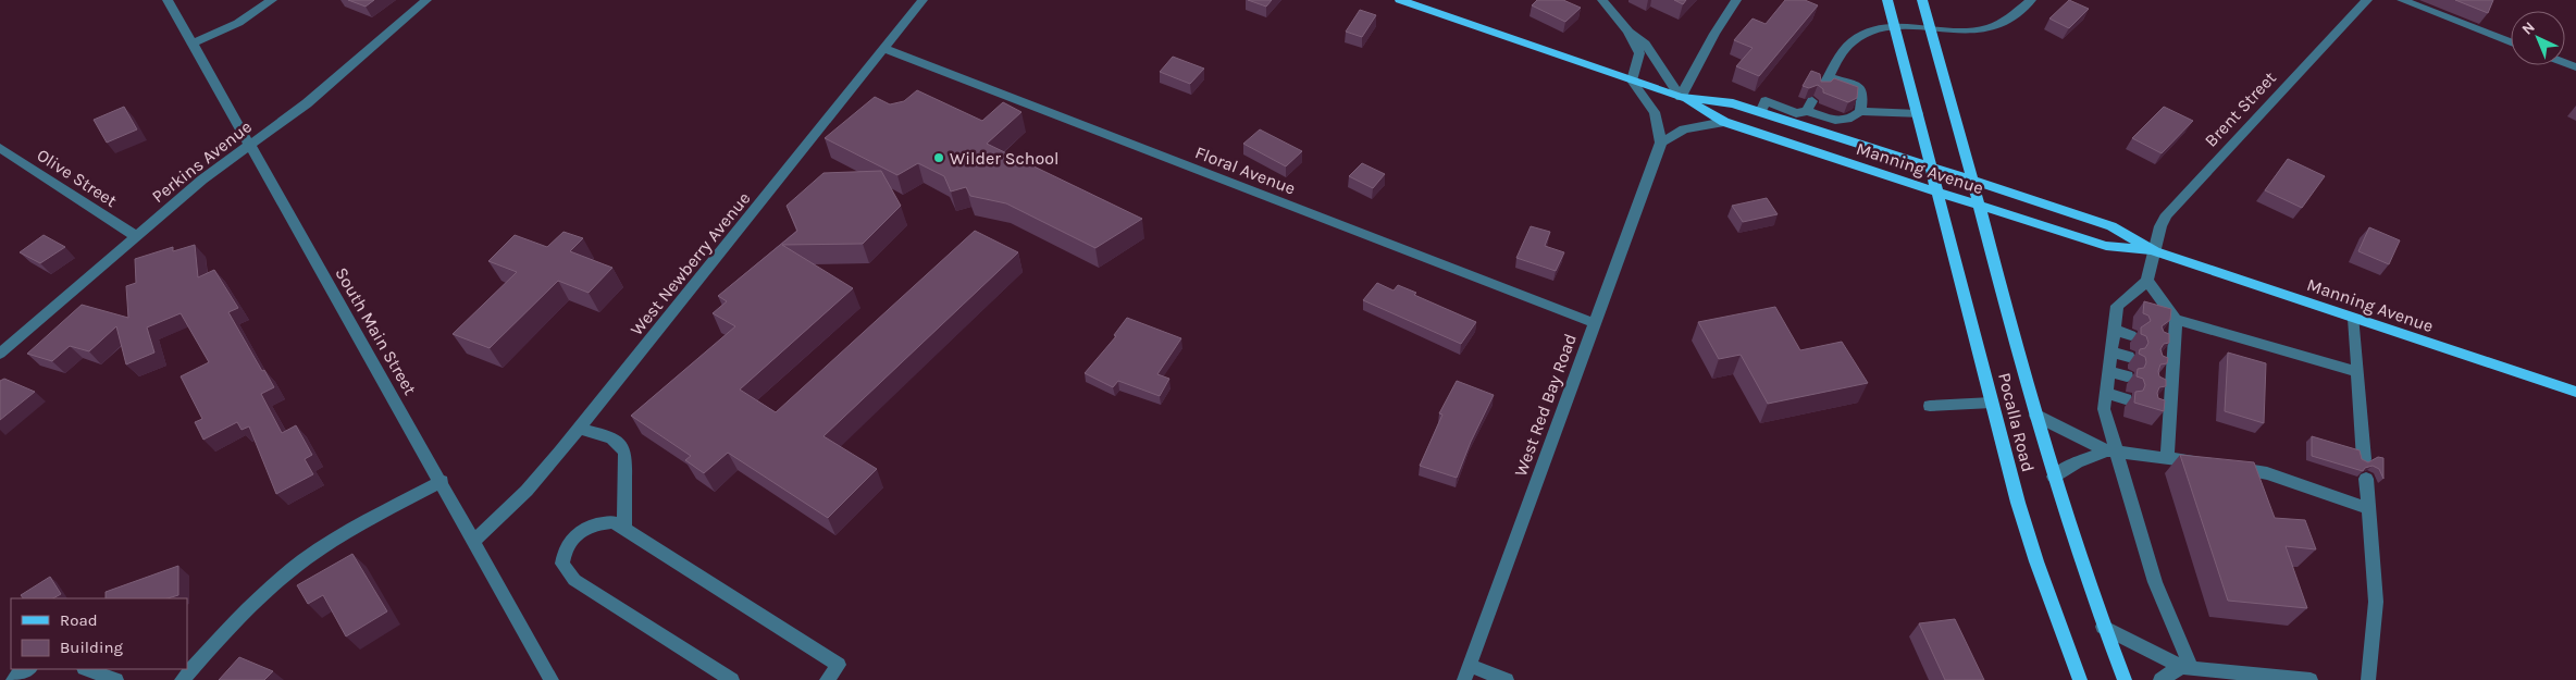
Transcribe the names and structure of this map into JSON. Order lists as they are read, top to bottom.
{
  "streets": {
    "main road": ["Manning Avenue", "Pocalla Road"],
    "street": [
      "Brent Street",
      "Perkins Avenue",
      "Floral Avenue",
      "Olive Street",
      "West Newberry Avenue",
      "South Main Street",
      "West Red Bay Road"
    ]
  },
  "crossings": [
    ["Brent Street", "Manning Avenue"],
    ["Perkins Avenue", "Olive Street"],
    ["Perkins Avenue", "South Main Street"],
    ["Manning Avenue", "Pocalla Road"],
    ["Floral Avenue", "West Newberry Avenue"],
    ["Floral Avenue", "West Red Bay Road"],
    ["West Newberry Avenue", "South Main Street"]
  ],
  "places": ["Wilder School"],
  "legend": ["Road", "Building"],
  "north": "top left"
}
